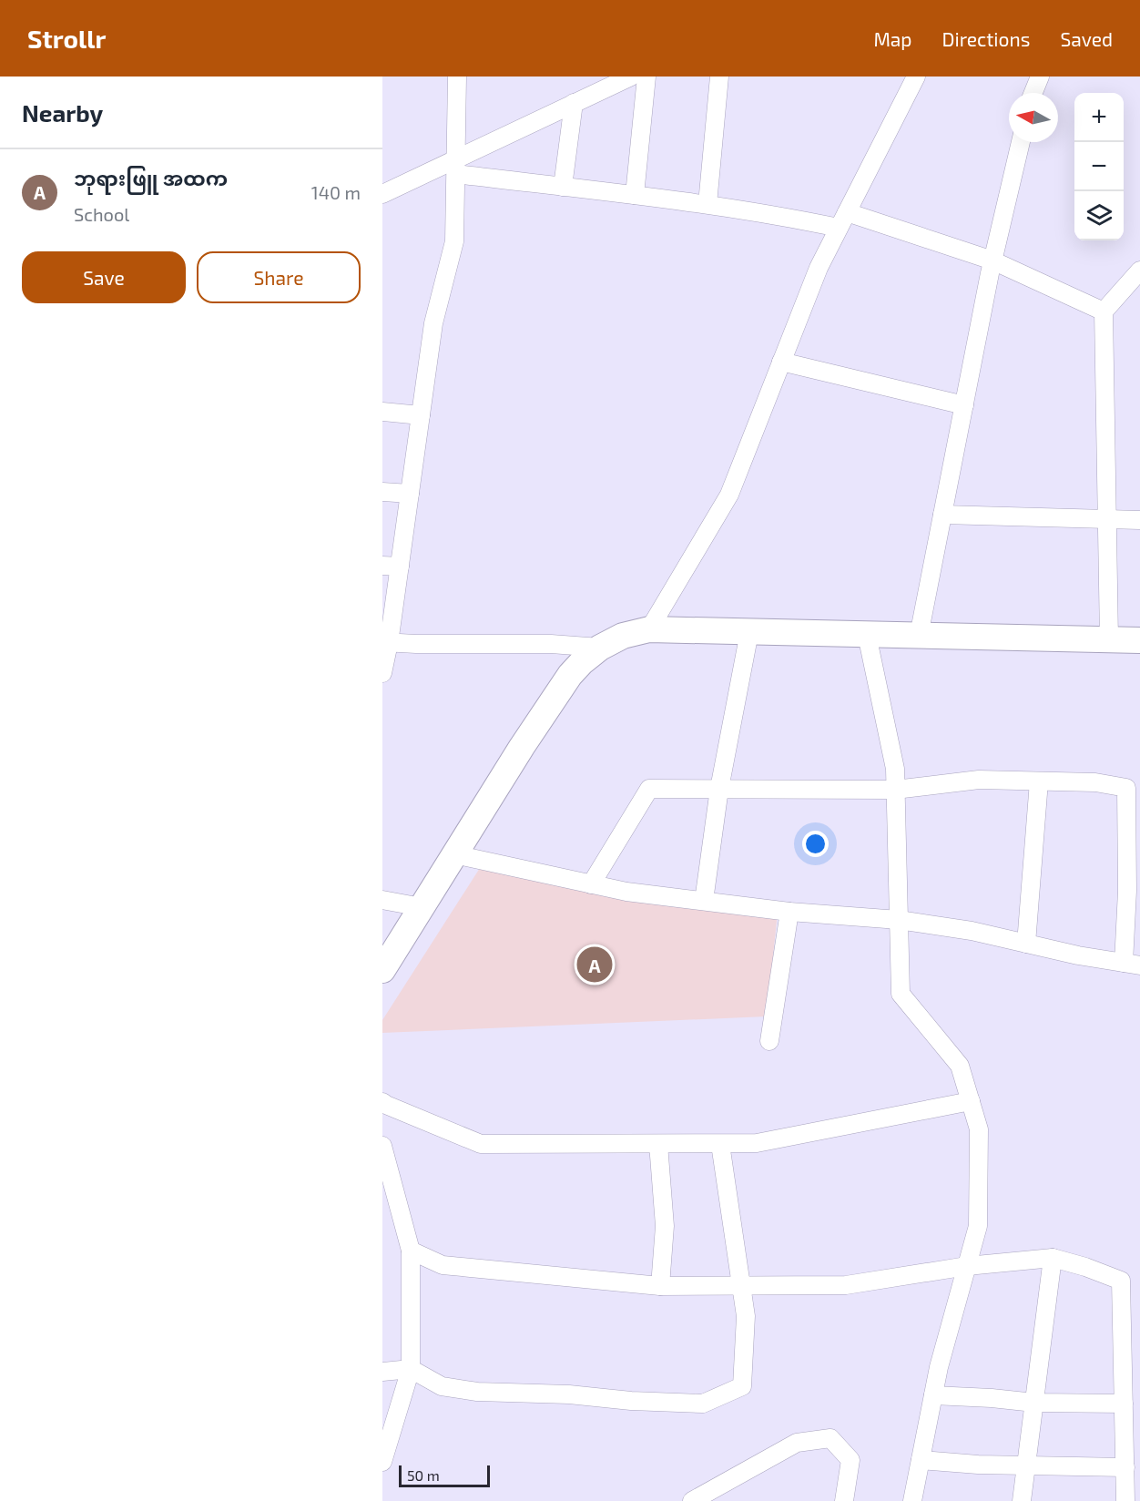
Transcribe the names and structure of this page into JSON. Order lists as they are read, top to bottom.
{
  "scale_bar": "50 m",
  "north": "left",
  "page": {
    "header": "Strollr",
    "nav": ["Map", "Directions", "Saved"],
    "heading": "Nearby",
    "map_buttons": ["+", "−"],
    "list": [
      {
        "mark": "A",
        "name": "ဘုရားဖြူ အထက",
        "note": "School",
        "value": "140 m"
      }
    ],
    "buttons": ["Save", "Share"],
    "pins": "A",
    "scale": "50 m"
  }
}
